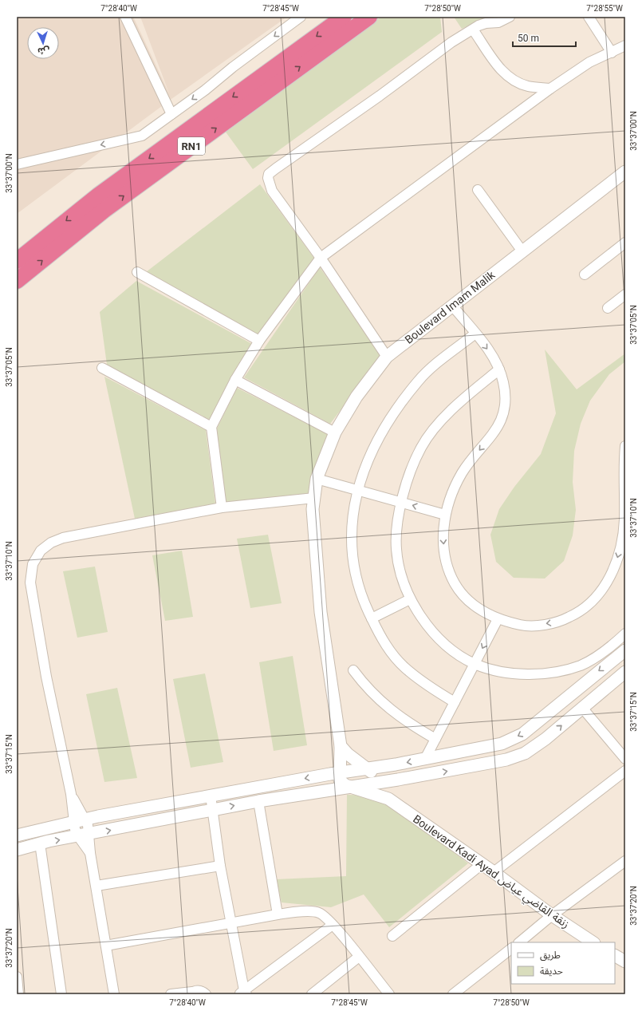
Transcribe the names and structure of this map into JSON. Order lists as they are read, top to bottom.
{
  "streets": {
    "highway": ["RN1"],
    "street": ["Boulevard Imam Malik", "Boulevard Kadi Ayad زنقة القاضي عياض"]
  },
  "legend": ["طريق", "حديقة"],
  "scale_bar": "50 m",
  "north": "bottom",
  "coordinates": [
    "7°28'40\"W",
    "7°28'45\"W",
    "7°28'50\"W",
    "7°28'55\"W",
    "33°37'00\"N",
    "33°37'05\"N",
    "33°37'10\"N",
    "33°37'15\"N",
    "33°37'20\"N"
  ]
}
